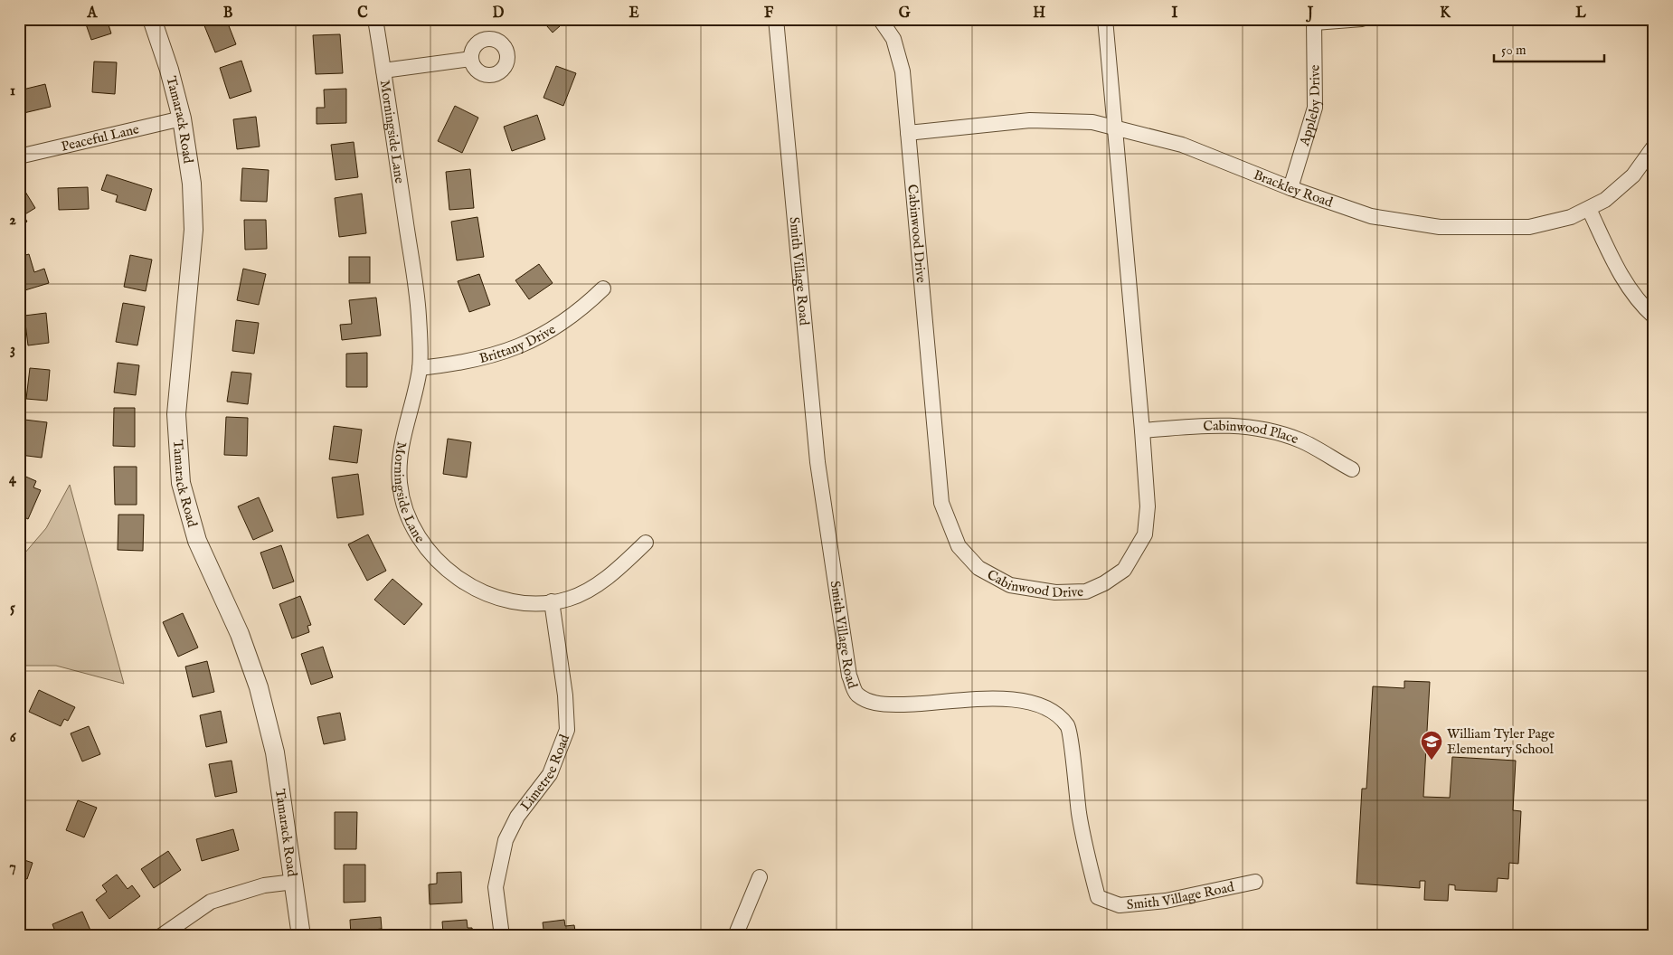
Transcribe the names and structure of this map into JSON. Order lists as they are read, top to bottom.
{
  "streets": {
    "street": [
      "Appleby Drive",
      "Tamarack Road",
      "Morningside Lane",
      "Peaceful Lane",
      "Brackley Road",
      "Cabinwood Drive",
      "Smith Village Road",
      "Brittany Drive",
      "Cabinwood Place",
      "Limetree Road"
    ]
  },
  "crossings": [
    ["Appleby Drive", "Brackley Road"],
    ["Tamarack Road", "Peaceful Lane"],
    ["Morningside Lane", "Brittany Drive"],
    ["Morningside Lane", "Limetree Road"],
    ["Brackley Road", "Cabinwood Drive"],
    ["Cabinwood Drive", "Cabinwood Place"]
  ],
  "places": {
    "school or university": ["William Tyler Page Elementary School"]
  },
  "scale_bar": "50 m",
  "grid": {
    "columns": [
      "A",
      "B",
      "C",
      "D",
      "E",
      "F",
      "G",
      "H",
      "I",
      "J",
      "K",
      "L"
    ],
    "rows": [
      "1",
      "2",
      "3",
      "4",
      "5",
      "6",
      "7"
    ]
  }
}
